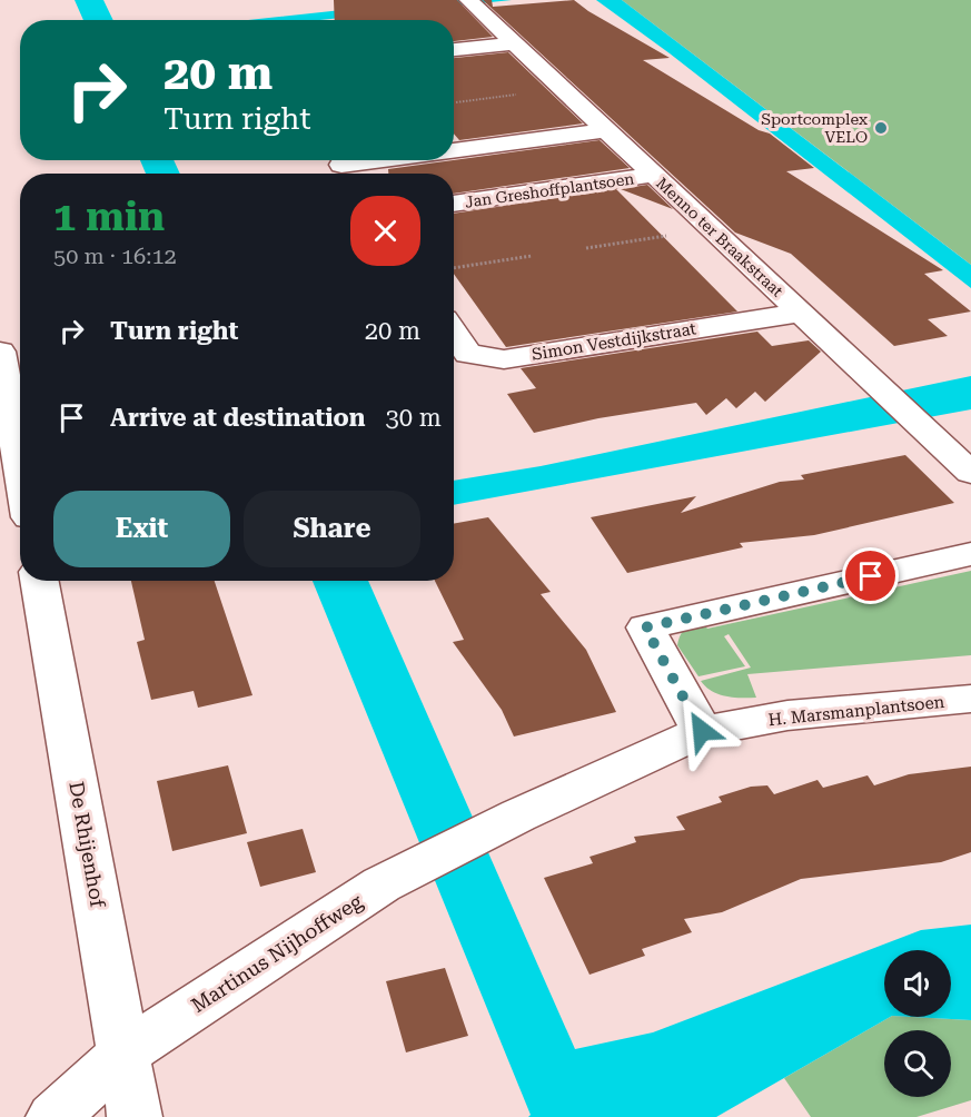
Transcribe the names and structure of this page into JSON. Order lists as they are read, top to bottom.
{
  "streets": {
    "street": [
      "Jan Greshoffplantsoen",
      "Menno ter Braakstraat",
      "Simon Vestdijkstraat",
      "H. Marsmanplantsoen",
      "De Rhijenhof",
      "Martinus Nijhoffweg"
    ]
  },
  "crossings": [
    ["Jan Greshoffplantsoen", "Menno ter Braakstraat"],
    ["Menno ter Braakstraat", "Simon Vestdijkstraat"],
    ["H. Marsmanplantsoen", "Martinus Nijhoffweg"],
    ["De Rhijenhof", "Martinus Nijhoffweg"]
  ],
  "places": ["Sportcomplex VELO"],
  "page": {
    "turn": ["20 m", "Turn right"],
    "heading": ["1 min", "50 m · 16:12"],
    "list": [
      {
        "name": "Turn right",
        "value": "20 m"
      },
      {
        "name": "Arrive at destination",
        "value": "30 m"
      }
    ],
    "buttons": ["Exit", "Share"]
  }
}
